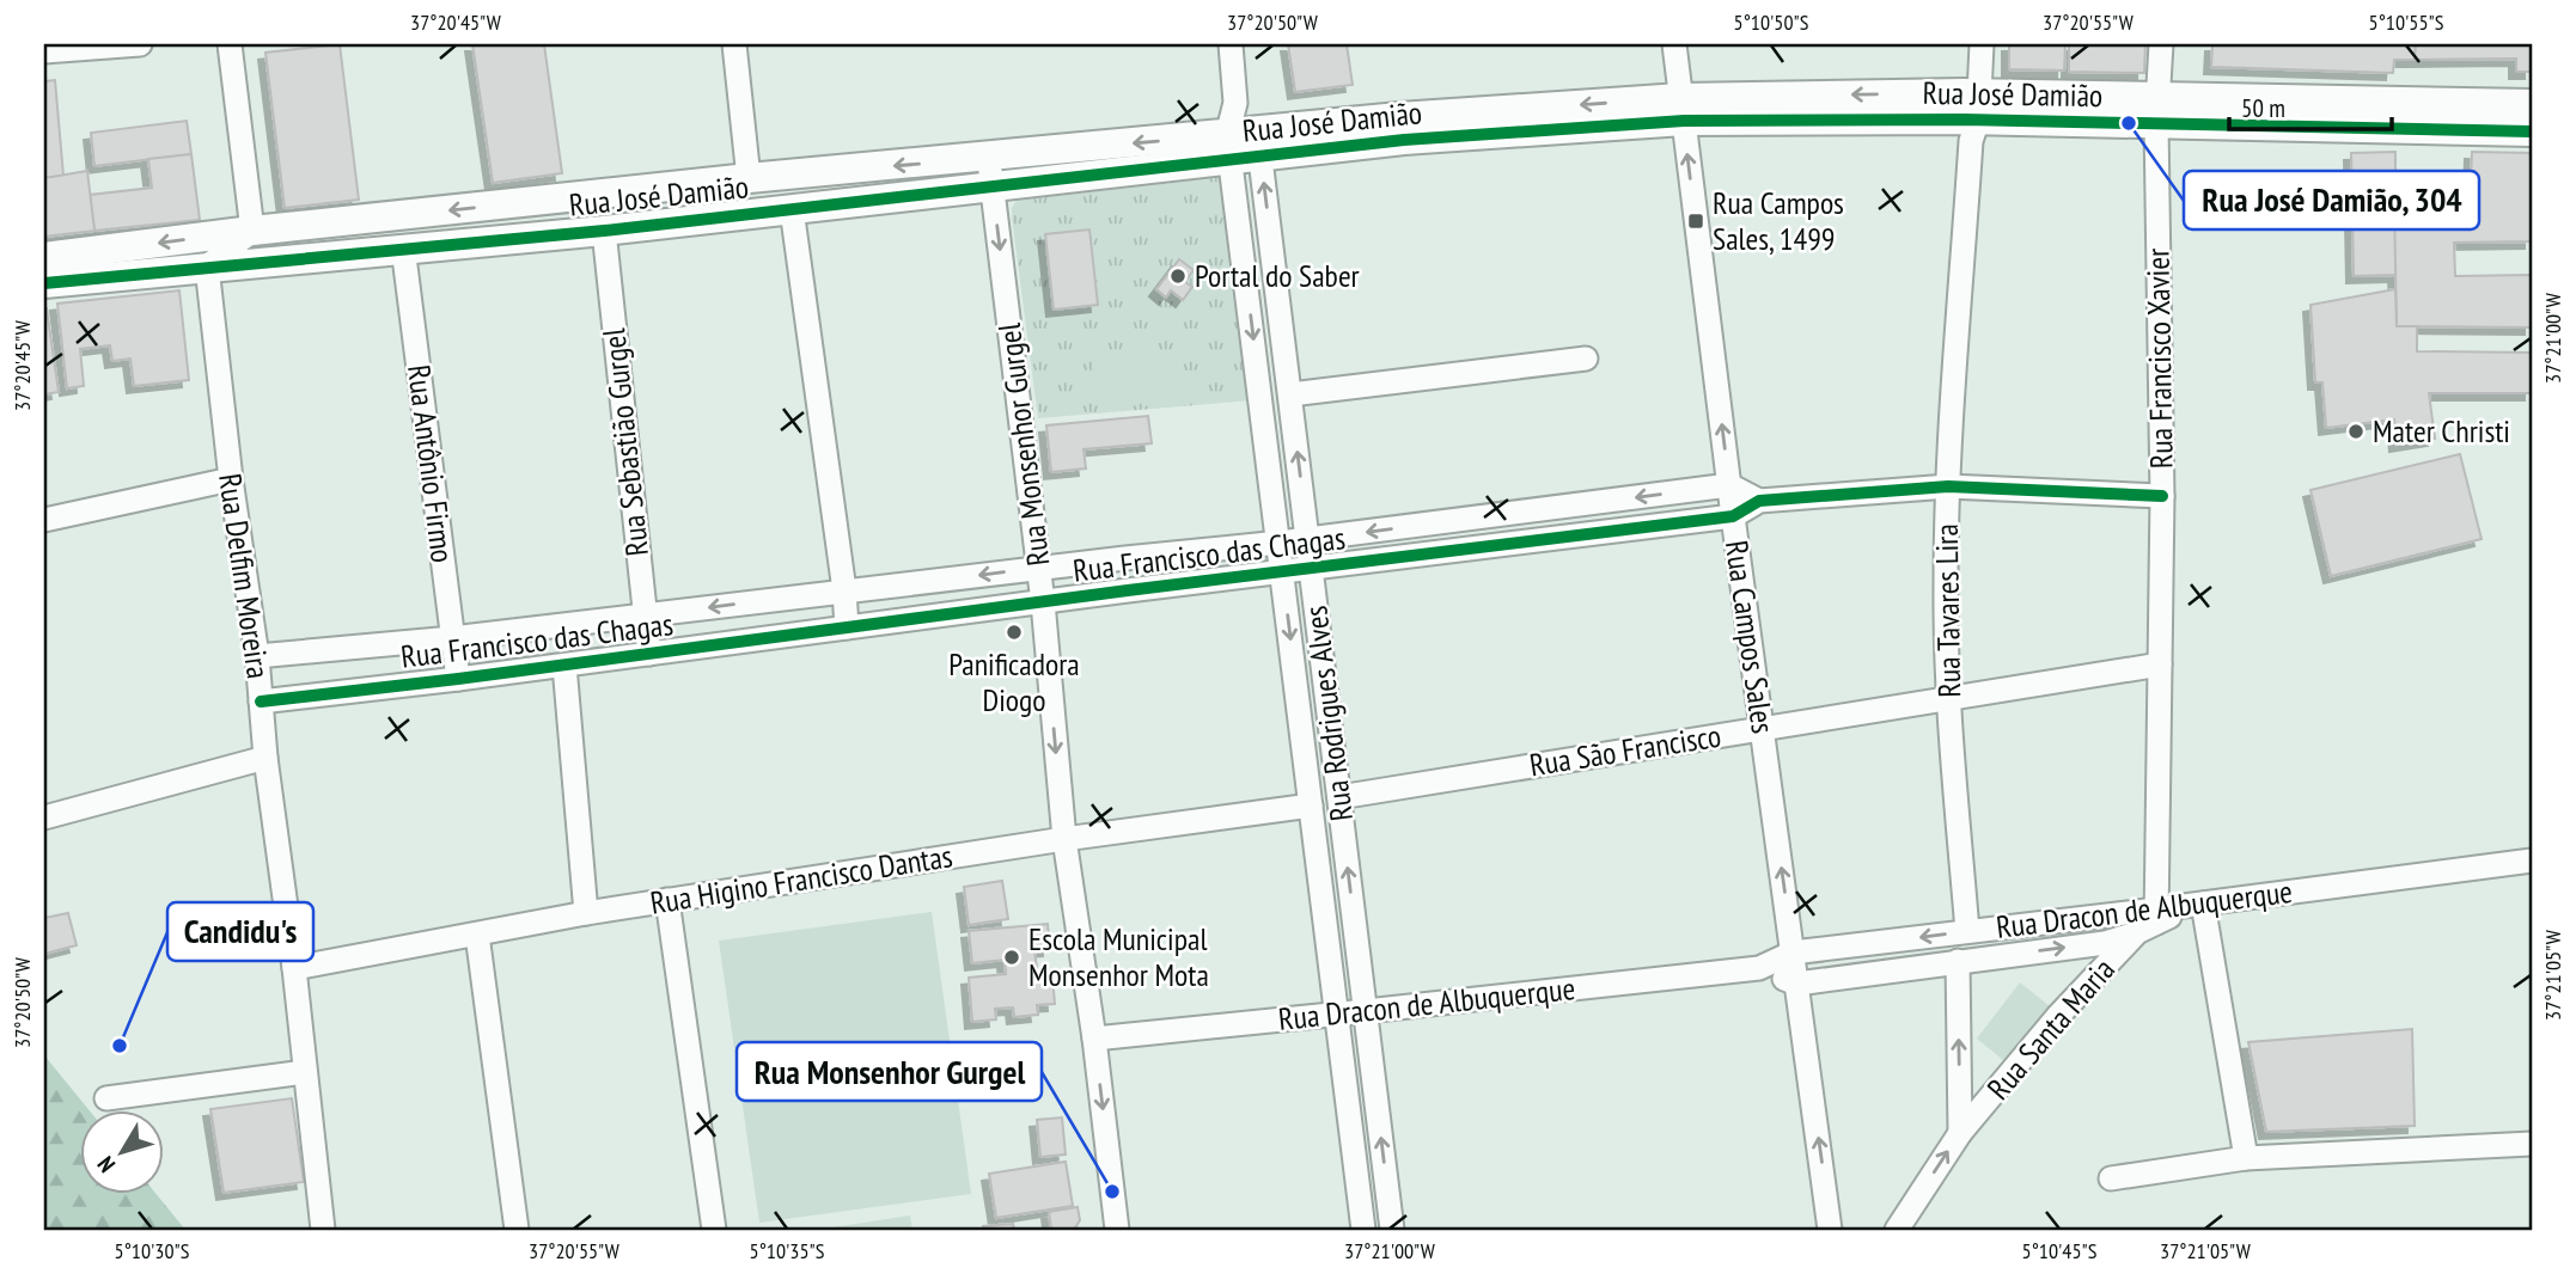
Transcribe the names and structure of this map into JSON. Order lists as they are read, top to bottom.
{
  "streets": {
    "street": [
      "Rua José Damião",
      "Rua Francisco Xavier",
      "Rua Sebastião Gurgel",
      "Rua Monsenhor Gurgel",
      "Rua Antônio Firmo",
      "Rua Francisco das Chagas",
      "Rua Delfim Moreira",
      "Rua Tavares Lira",
      "Rua Campos Sales",
      "Rua Rodrigues Alves",
      "Rua São Francisco",
      "Rua Higino Francisco Dantas",
      "Rua Dracon de Albuquerque",
      "Rua Santa Maria"
    ]
  },
  "crossings": [
    ["Rua José Damião", "Rua Francisco Xavier"],
    ["Rua José Damião", "Rua Sebastião Gurgel"],
    ["Rua José Damião", "Rua Monsenhor Gurgel"],
    ["Rua José Damião", "Rua Antônio Firmo"],
    ["Rua José Damião", "Rua Delfim Moreira"],
    ["Rua José Damião", "Rua Tavares Lira"],
    ["Rua José Damião", "Rua Campos Sales"],
    ["Rua José Damião", "Rua Rodrigues Alves"],
    ["Rua Francisco Xavier", "Rua Francisco das Chagas"],
    ["Rua Francisco Xavier", "Rua São Francisco"],
    ["Rua Francisco Xavier", "Rua Dracon de Albuquerque"],
    ["Rua Francisco Xavier", "Rua Santa Maria"],
    ["Rua Sebastião Gurgel", "Rua Francisco das Chagas"],
    ["Rua Monsenhor Gurgel", "Rua Francisco das Chagas"],
    ["Rua Monsenhor Gurgel", "Rua Higino Francisco Dantas"],
    ["Rua Monsenhor Gurgel", "Rua Dracon de Albuquerque"],
    ["Rua Antônio Firmo", "Rua Francisco das Chagas"],
    ["Rua Francisco das Chagas", "Rua Delfim Moreira"],
    ["Rua Francisco das Chagas", "Rua Tavares Lira"],
    ["Rua Francisco das Chagas", "Rua Campos Sales"],
    ["Rua Francisco das Chagas", "Rua Rodrigues Alves"],
    ["Rua Delfim Moreira", "Rua Higino Francisco Dantas"],
    ["Rua Tavares Lira", "Rua São Francisco"],
    ["Rua Tavares Lira", "Rua Dracon de Albuquerque"],
    ["Rua Campos Sales", "Rua São Francisco"],
    ["Rua Campos Sales", "Rua Dracon de Albuquerque"],
    ["Rua Rodrigues Alves", "Rua São Francisco"],
    ["Rua Rodrigues Alves", "Rua Higino Francisco Dantas"],
    ["Rua Rodrigues Alves", "Rua Dracon de Albuquerque"],
    ["Rua Dracon de Albuquerque", "Rua Santa Maria"]
  ],
  "one_way": ["Rua Campos Sales", "Rua Santa Maria"],
  "places": {
    "other": [
      "Rua José Damião, 304",
      "Portal do Saber",
      "Mater Christi",
      "Panificadora Diogo",
      "Escola Municipal Monsenhor Mota",
      "Candidu's",
      "Rua Monsenhor Gurgel"
    ],
    "transit": ["Rua Campos Sales, 1499"]
  },
  "scale_bar": "50 m",
  "north": "bottom left",
  "coordinates": [
    "37°20'45\"W",
    "37°20'50\"W",
    "5°10'50\"S",
    "37°20'55\"W",
    "5°10'55\"S",
    "37°21'00\"W",
    "37°21'05\"W",
    "5°10'30\"S",
    "5°10'35\"S",
    "5°10'45\"S"
  ]
}
